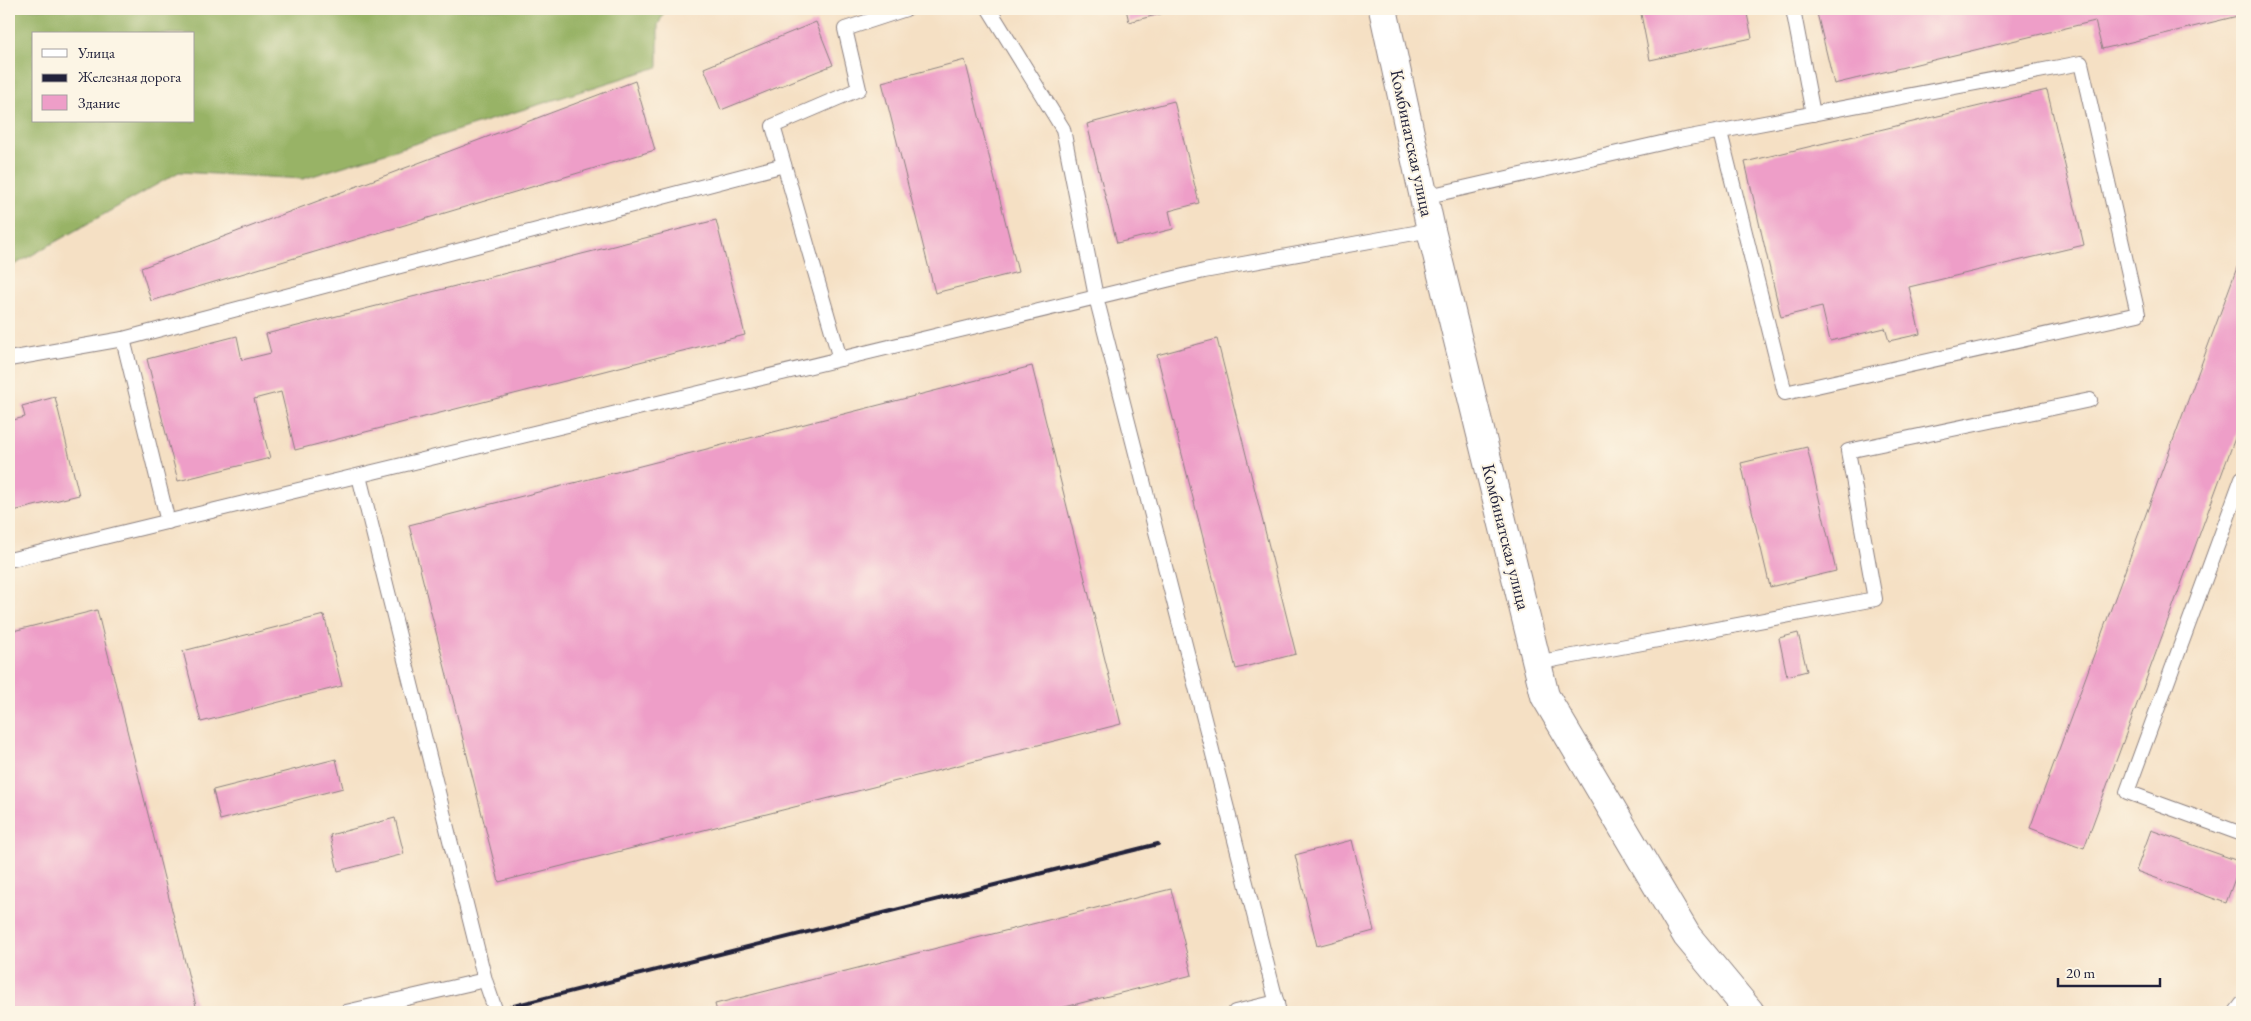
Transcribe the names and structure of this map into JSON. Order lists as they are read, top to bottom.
{
  "streets": {
    "street": ["Комбинатская улица"]
  },
  "legend": ["Улица", "Железная дорога", "Здание"],
  "scale_bar": "20 m"
}
